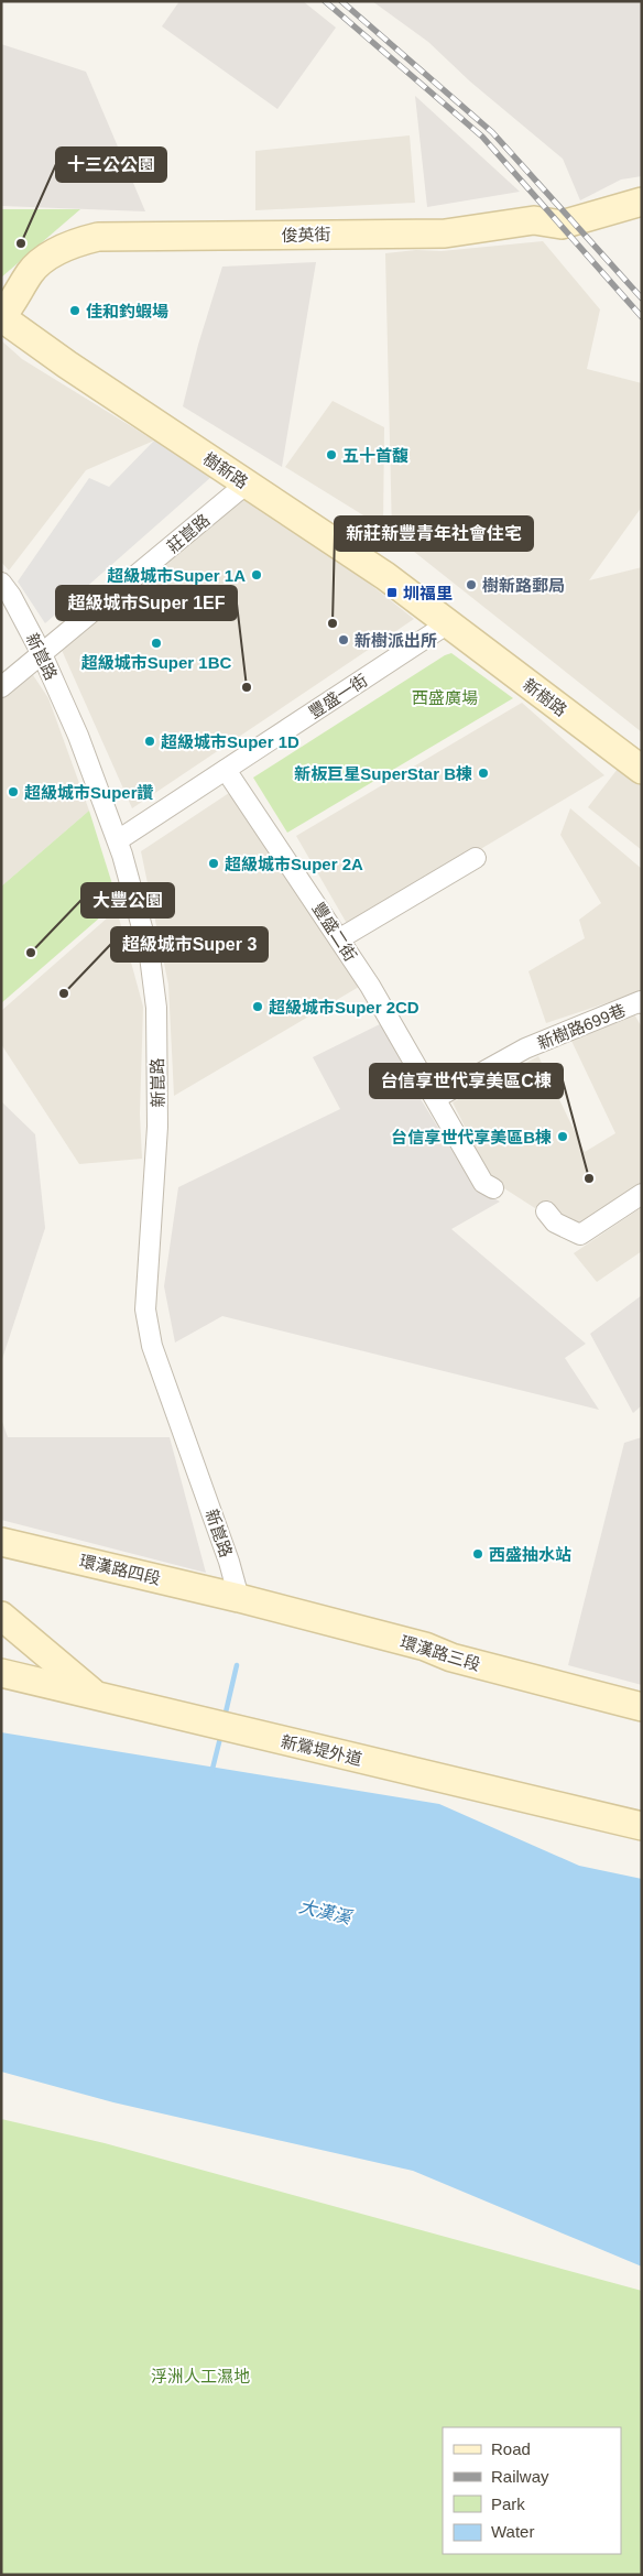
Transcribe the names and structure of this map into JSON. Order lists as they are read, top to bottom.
{
  "streets": {
    "street": [
      "俊英街",
      "樹新路",
      "莊崑路",
      "新崑路",
      "豐盛一街",
      "新樹路",
      "豐盛二街",
      "新樹路699巷",
      "環漢路四段",
      "環漢路三段",
      "新鶯堤外道"
    ]
  },
  "crossings": [
    ["俊英街", "樹新路"],
    ["樹新路", "莊崑路"],
    ["樹新路", "豐盛一街"],
    ["樹新路", "新樹路"],
    ["莊崑路", "新崑路"],
    ["新崑路", "豐盛一街"],
    ["新崑路", "環漢路四段"],
    ["新崑路", "環漢路三段"],
    ["豐盛一街", "新樹路"],
    ["豐盛一街", "豐盛二街"],
    ["豐盛二街", "新樹路699巷"],
    ["環漢路四段", "環漢路三段"]
  ],
  "water": ["大漢溪"],
  "parks": ["西盛廣場", "浮洲人工濕地"],
  "places": {
    "other": [
      "十三公公園",
      "佳和釣蝦場",
      "五十首馥",
      "超級城市Super 1A",
      "樹新路郵局",
      "新莊新豐青年社會住宅",
      "新樹派出所",
      "超級城市Super 1BC",
      "超級城市Super 1EF",
      "超級城市Super 1D",
      "新板巨星SuperStar B棟",
      "超級城市Super讚",
      "超級城市Super 2A",
      "大豐公園",
      "超級城市Super 3",
      "超級城市Super 2CD",
      "台信享世代享美區B棟",
      "台信享世代享美區C棟",
      "西盛抽水站"
    ],
    "transit": ["圳福里"]
  },
  "legend": [
    "Road",
    "Railway",
    "Park",
    "Water"
  ]
}
